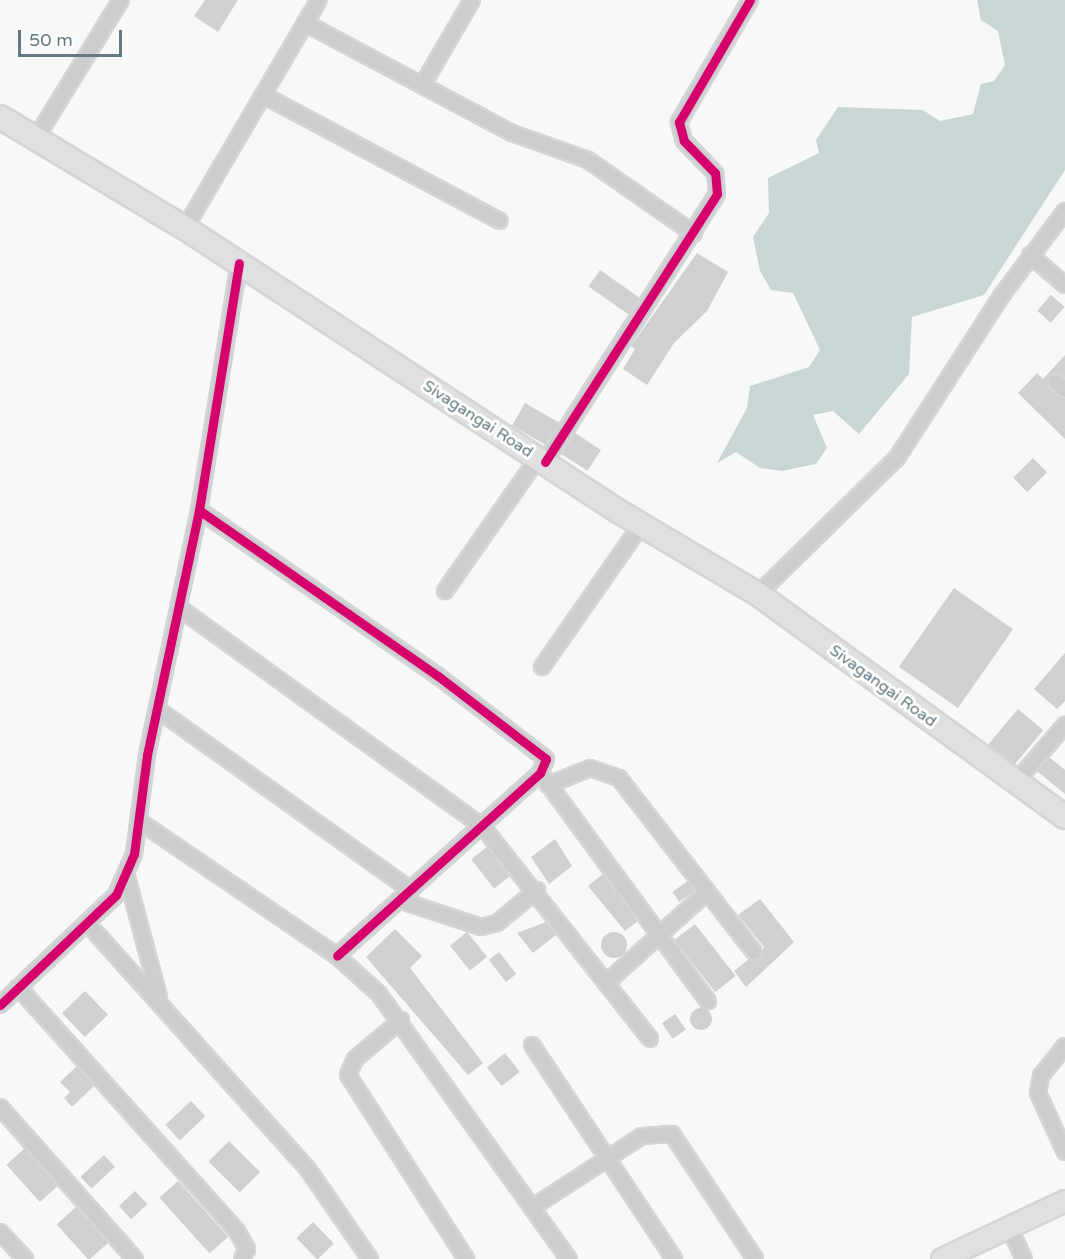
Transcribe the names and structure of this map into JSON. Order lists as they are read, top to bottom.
{
  "streets": {
    "main road": ["Sivagangai Road"]
  },
  "scale_bar": "50 m"
}
